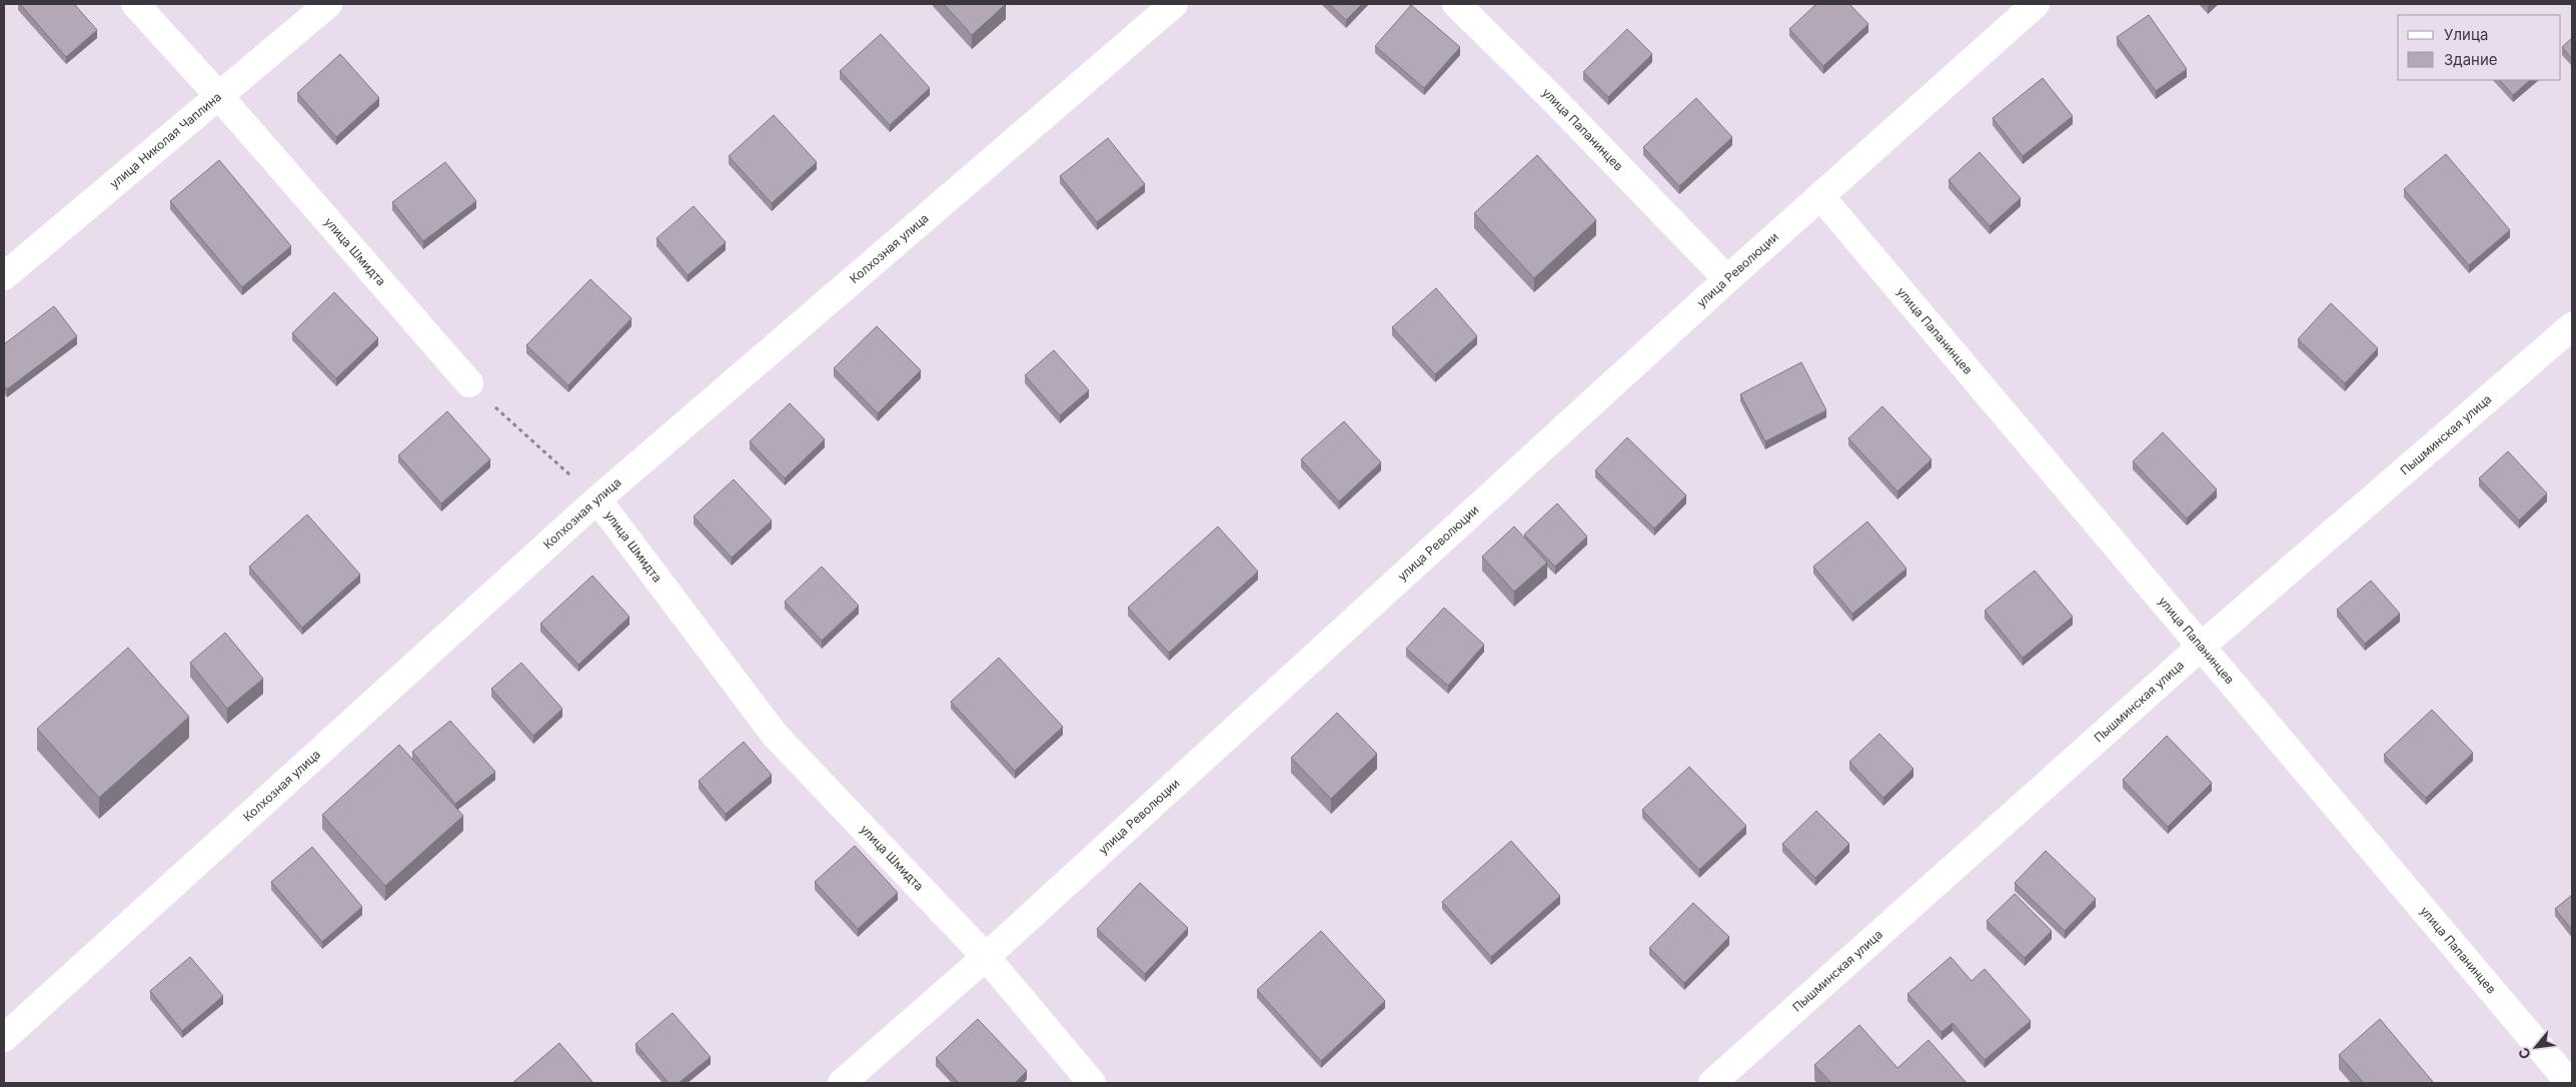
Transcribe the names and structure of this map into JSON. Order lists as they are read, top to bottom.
{
  "streets": {
    "street": [
      "улица Папанинцев",
      "улица Николая Чаплина",
      "Колхозная улица",
      "улица Шмидта",
      "улица Революции",
      "Пышминская улица"
    ]
  },
  "crossings": [
    ["улица Папанинцев", "улица Революции"],
    ["улица Папанинцев", "Пышминская улица"],
    ["улица Николая Чаплина", "улица Шмидта"],
    ["Колхозная улица", "улица Шмидта"],
    ["улица Шмидта", "улица Революции"]
  ],
  "legend": ["Улица", "Здание"],
  "north": "bottom left"
}
